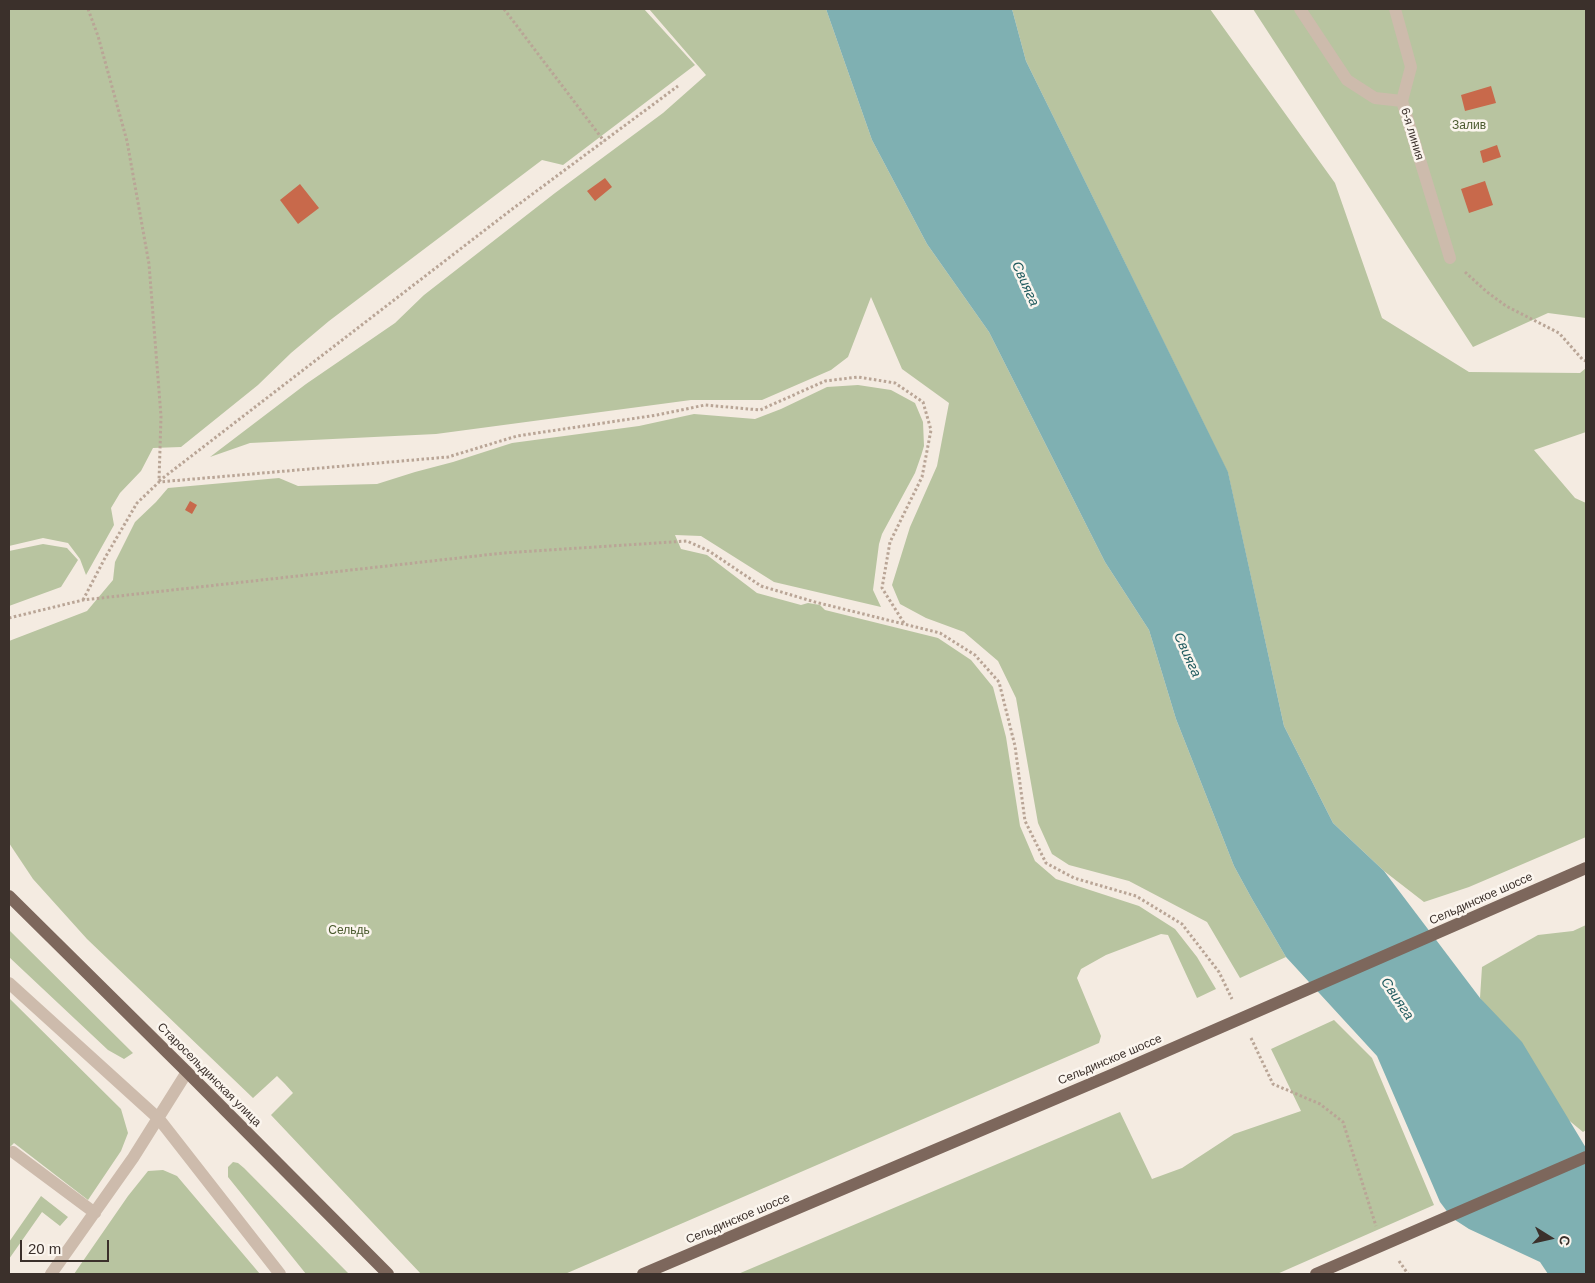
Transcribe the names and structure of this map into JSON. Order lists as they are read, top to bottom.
{
  "streets": {
    "main road": ["Сельдинское шоссе", "Старосельдинская улица"],
    "street": ["6-я линия"]
  },
  "water": ["Свияга"],
  "parks": ["Залив", "Сельдь"],
  "scale_bar": "20 m",
  "north": "right"
}
